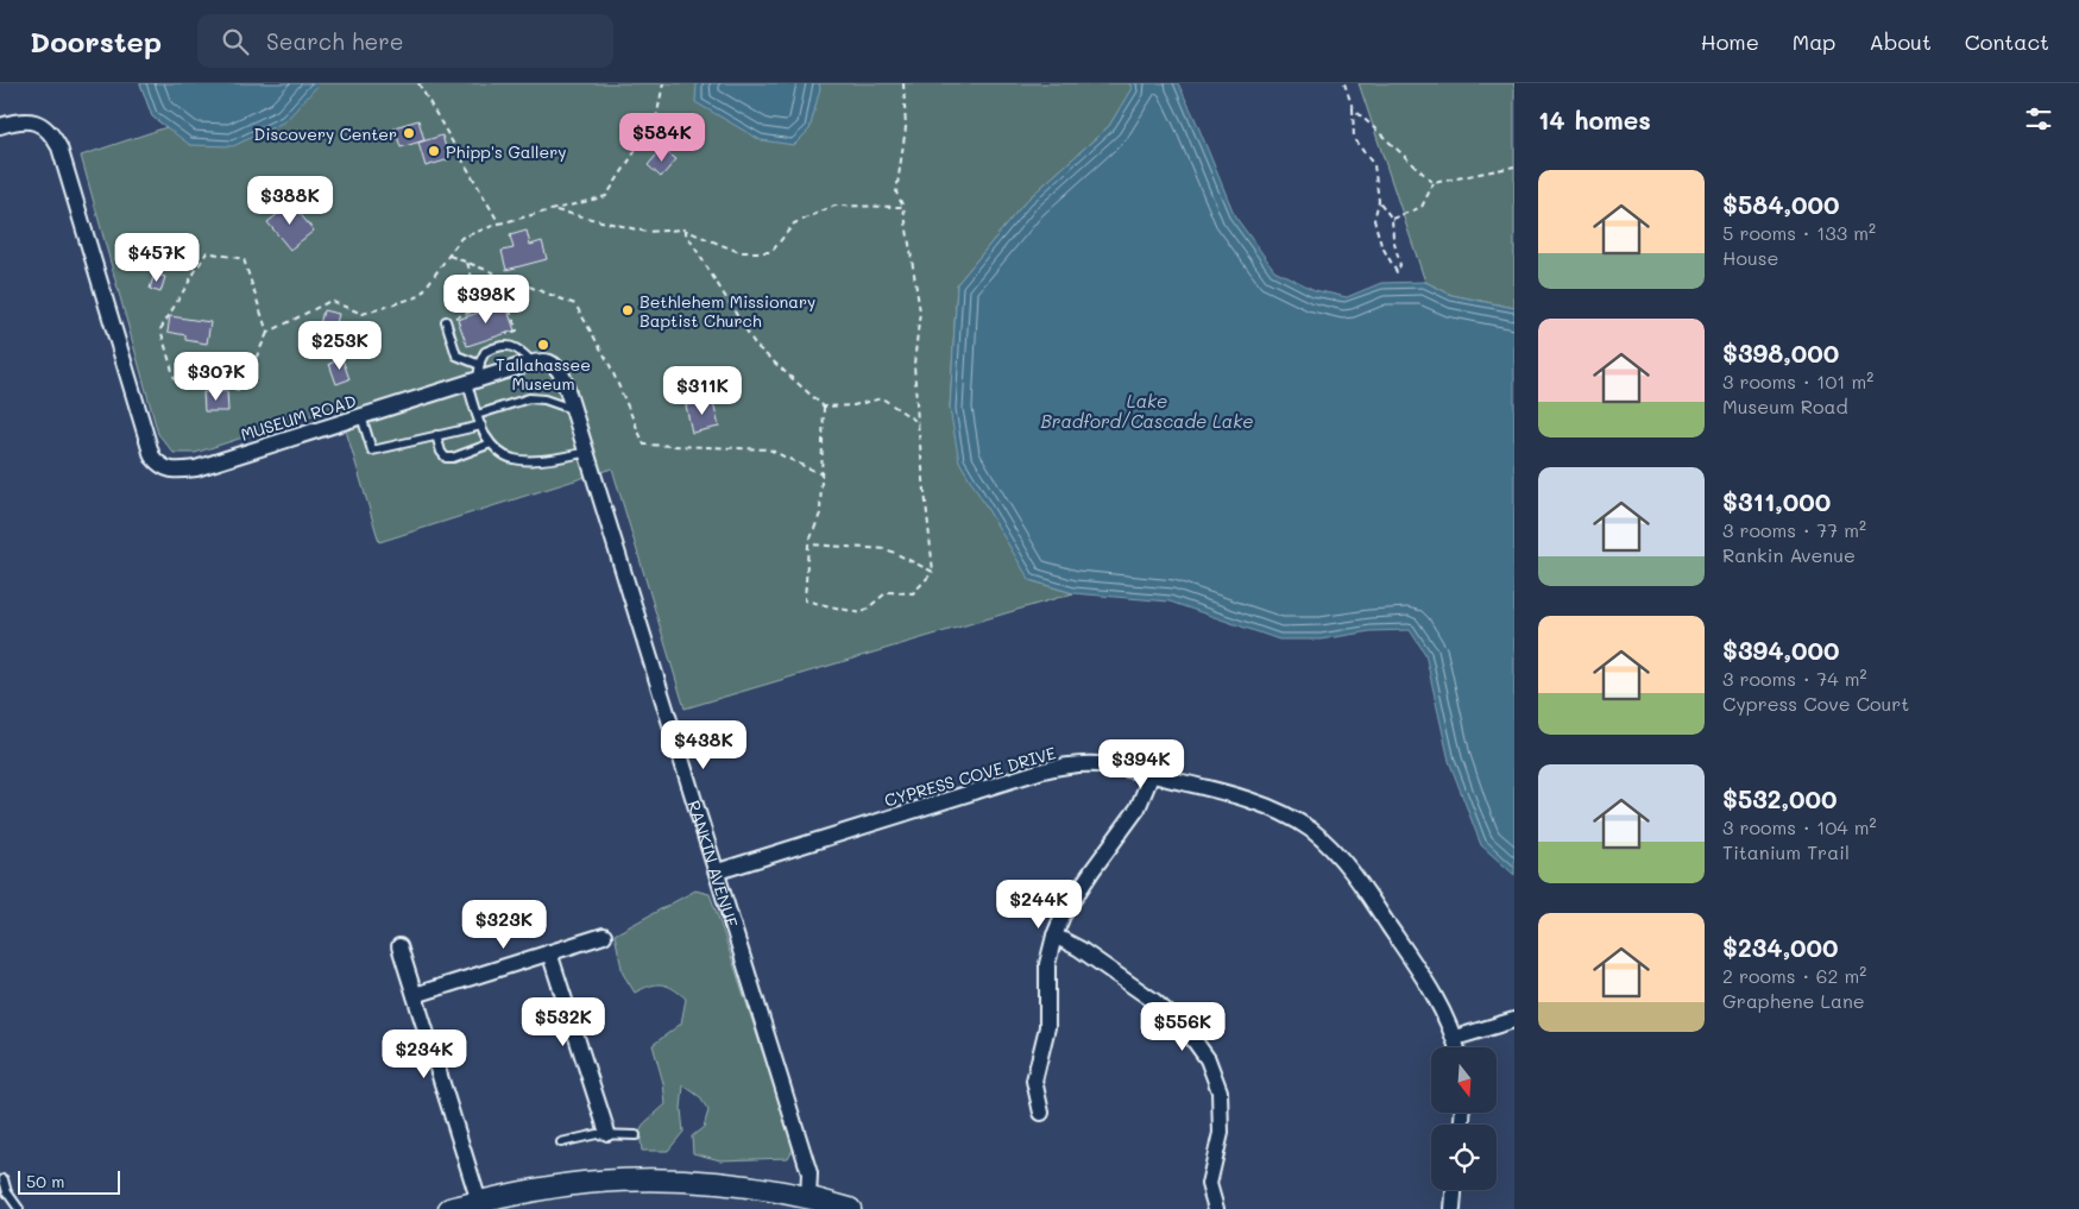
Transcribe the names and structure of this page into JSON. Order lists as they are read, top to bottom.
{
  "streets": {
    "street": ["MUSEUM ROAD", "CYPRESS COVE DRIVE", "RANKIN AVENUE"]
  },
  "crossings": [
    ["MUSEUM ROAD", "RANKIN AVENUE"],
    ["CYPRESS COVE DRIVE", "RANKIN AVENUE"]
  ],
  "water": ["Lake Bradford/Cascade Lake"],
  "places": [
    "Discovery Center",
    "Phipp's Gallery",
    "Bethlehem Missionary Baptist Church",
    "Tallahassee Museum"
  ],
  "scale_bar": "50 m",
  "north": "bottom",
  "page": {
    "header": "Doorstep",
    "search": "Search here",
    "nav": [
      "Home",
      "Map",
      "About",
      "Contact"
    ],
    "heading": "14 homes",
    "price": [
      "$584K",
      "$388K",
      "$457K",
      "$398K",
      "$253K",
      "$307K",
      "$311K",
      "$438K",
      "$394K",
      "$244K",
      "$323K",
      "$532K",
      "$556K",
      "$234K"
    ],
    "list": [
      {
        "name": "$584,000",
        "note": "5 rooms · 133 m² · House"
      },
      {
        "name": "$398,000",
        "note": "3 rooms · 101 m² · Museum Road"
      },
      {
        "name": "$311,000",
        "note": "3 rooms · 77 m² · Rankin Avenue"
      },
      {
        "name": "$394,000",
        "note": "3 rooms · 74 m² · Cypress Cove Court"
      },
      {
        "name": "$532,000",
        "note": "3 rooms · 104 m² · Titanium Trail"
      },
      {
        "name": "$234,000",
        "note": "2 rooms · 62 m² · Graphene Lane"
      }
    ],
    "scale": "50 m"
  }
}
